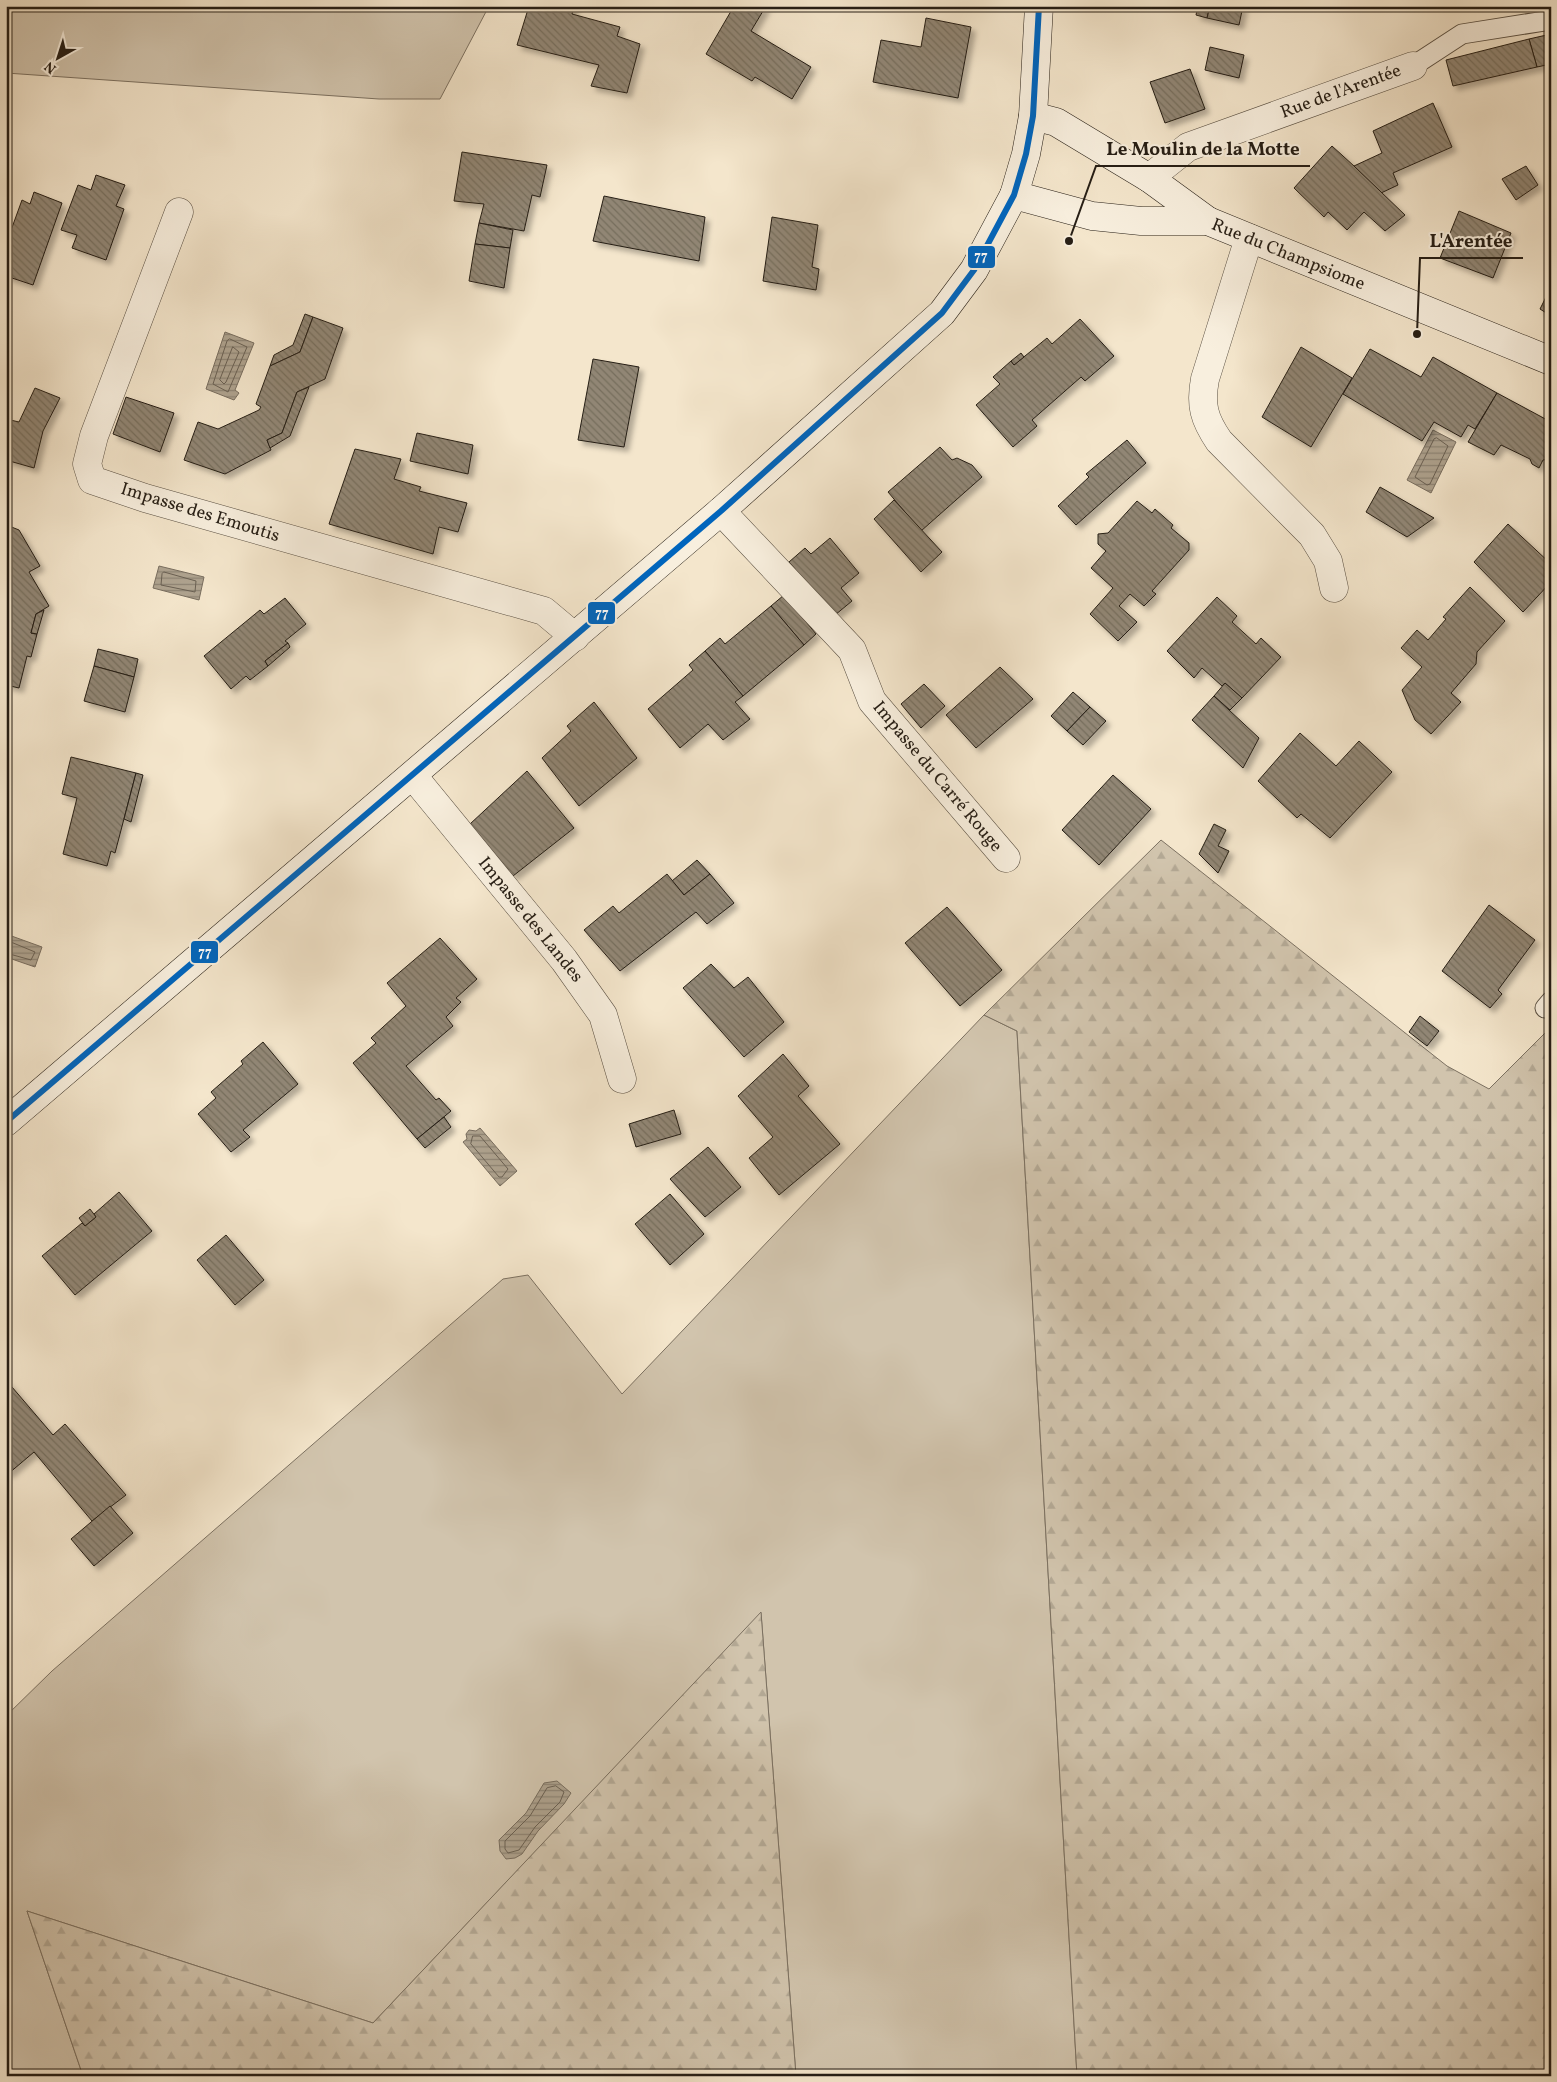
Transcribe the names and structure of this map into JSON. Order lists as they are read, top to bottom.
{
  "streets": {
    "street": [
      "Rue de l'Arentée",
      "Rue du Champsiome",
      "Impasse des Emoutis",
      "Impasse du Carré Rouge",
      "Impasse des Landes"
    ]
  },
  "places": ["Le Moulin de la Motte", "L'Arentée"],
  "lines": ["transit line 77"],
  "north": "bottom left"
}
